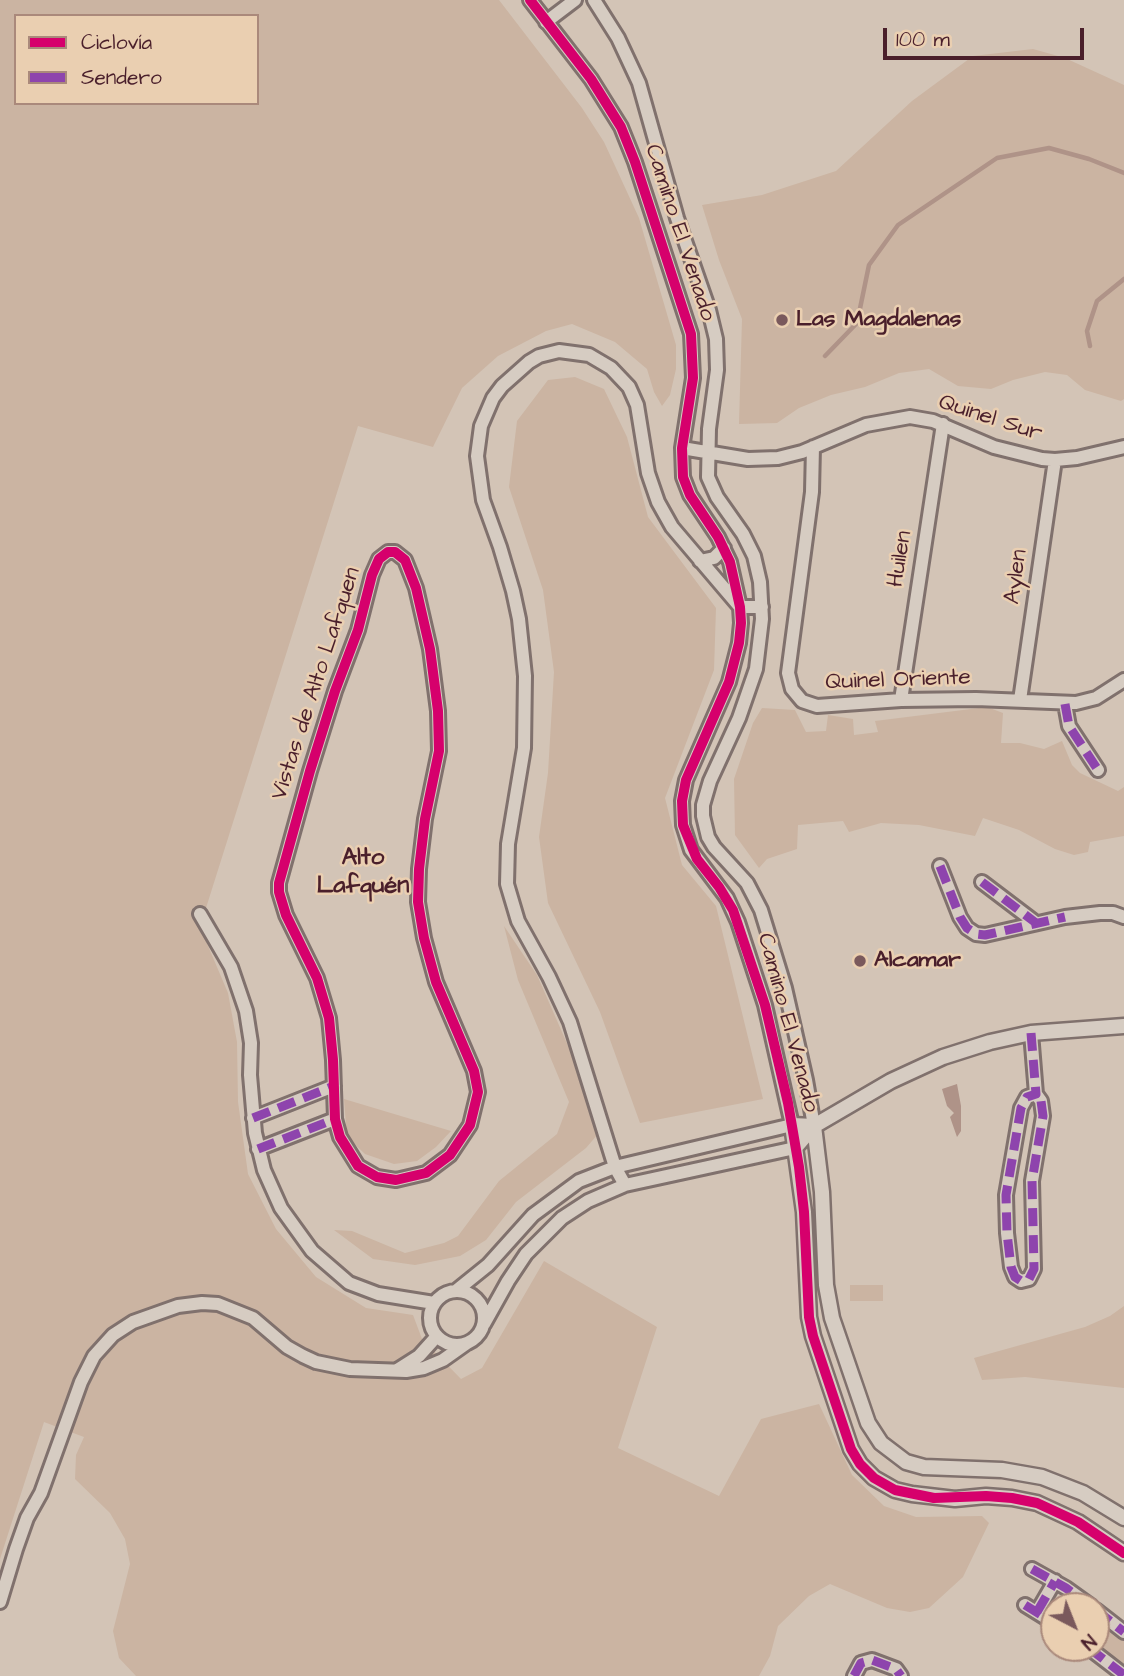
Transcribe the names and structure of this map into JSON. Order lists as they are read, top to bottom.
{
  "streets": {
    "street": [
      "Camino El Venado",
      "Quinel Sur",
      "Huilen",
      "Aylen",
      "Quinel Oriente",
      "Vistas de Alto Lafquen"
    ]
  },
  "crossings": [
    ["Camino El Venado", "Quinel Sur"],
    ["Quinel Sur", "Huilen"],
    ["Quinel Sur", "Aylen"],
    ["Quinel Sur", "Quinel Oriente"],
    ["Huilen", "Quinel Oriente"],
    ["Aylen", "Quinel Oriente"]
  ],
  "districts": ["Alto Lafquén"],
  "places": ["Las Magdalenas", "Alcamar"],
  "legend": ["Ciclovía", "Sendero"],
  "scale_bar": "100 m",
  "north": "bottom right"
}
